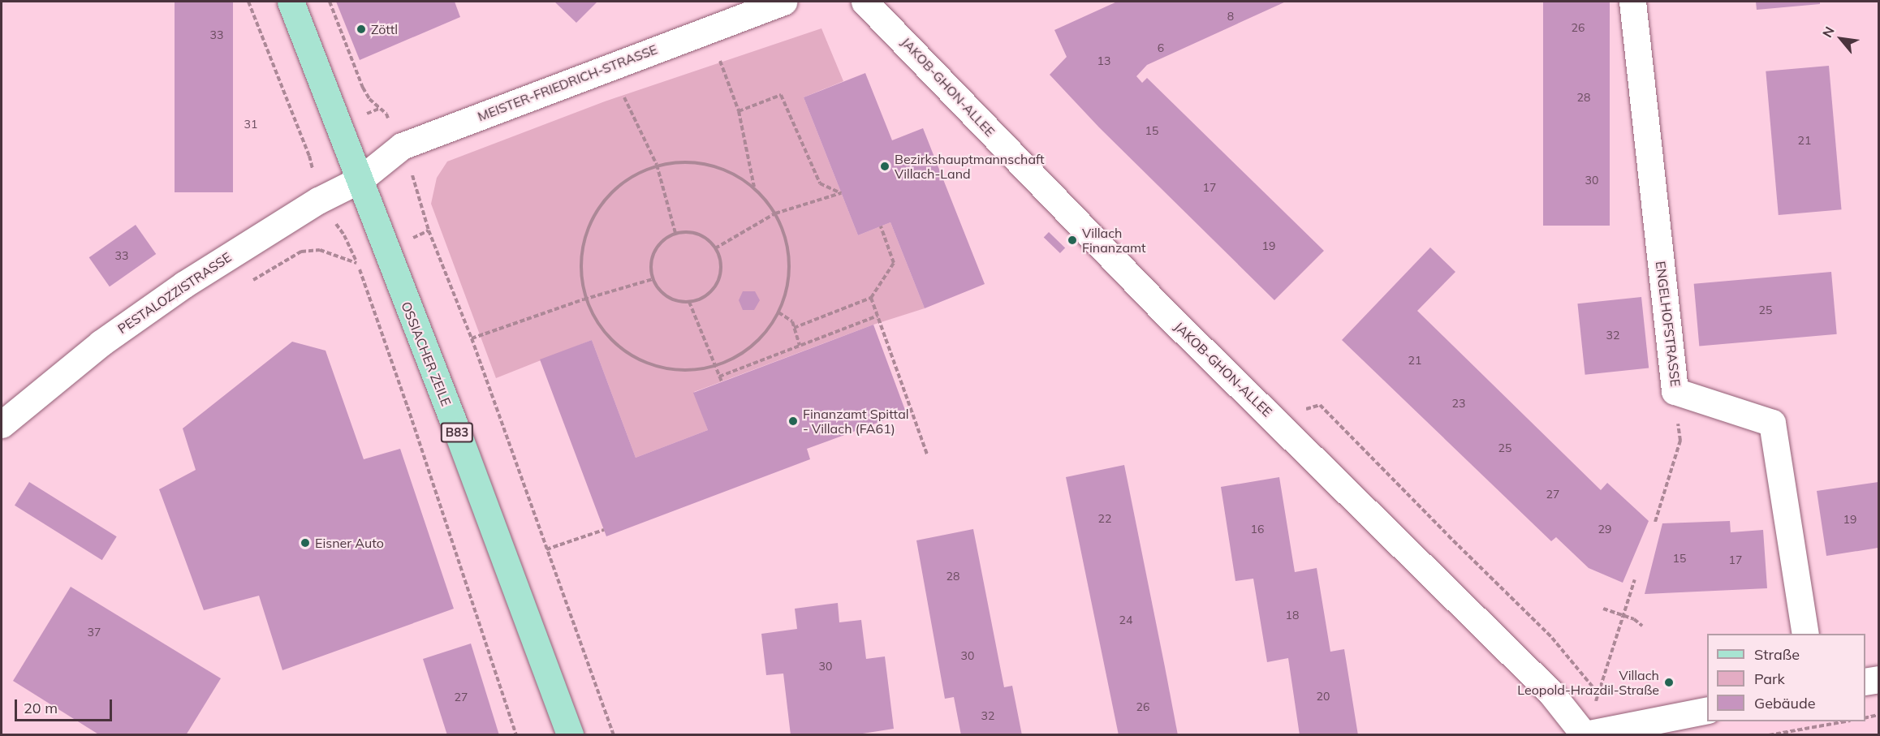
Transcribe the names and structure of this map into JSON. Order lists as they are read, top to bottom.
{
  "streets": {
    "main road": ["OSSIACHER ZEILE", "B83"],
    "street": [
      "MEISTER-FRIEDRICH-STRASSE",
      "JAKOB-GHON-ALLEE",
      "PESTALOZZISTRASSE",
      "ENGELHOFSTRASSE"
    ]
  },
  "crossings": [
    ["MEISTER-FRIEDRICH-STRASSE", "PESTALOZZISTRASSE"],
    ["MEISTER-FRIEDRICH-STRASSE", "OSSIACHER ZEILE"],
    ["PESTALOZZISTRASSE", "OSSIACHER ZEILE"]
  ],
  "places": [
    "Zöttl",
    "Bezirkshauptmannschaft Villach-Land",
    "Villach Finanzamt",
    "Finanzamt Spittal - Villach (FA61)",
    "Eisner Auto",
    "Villach Leopold-Hrazdil-Straße"
  ],
  "house_numbers": [
    "8",
    "26",
    "33",
    "6",
    "13",
    "28",
    "31",
    "15",
    "21",
    "30",
    "17",
    "19",
    "33",
    "25",
    "32",
    "21",
    "23",
    "25",
    "27",
    "22",
    "19",
    "16",
    "29",
    "15",
    "17",
    "28",
    "18",
    "24",
    "37",
    "30",
    "30",
    "20",
    "27",
    "26",
    "32"
  ],
  "legend": ["Straße", "Park", "Gebäude"],
  "scale_bar": "20 m",
  "north": "top left"
}
